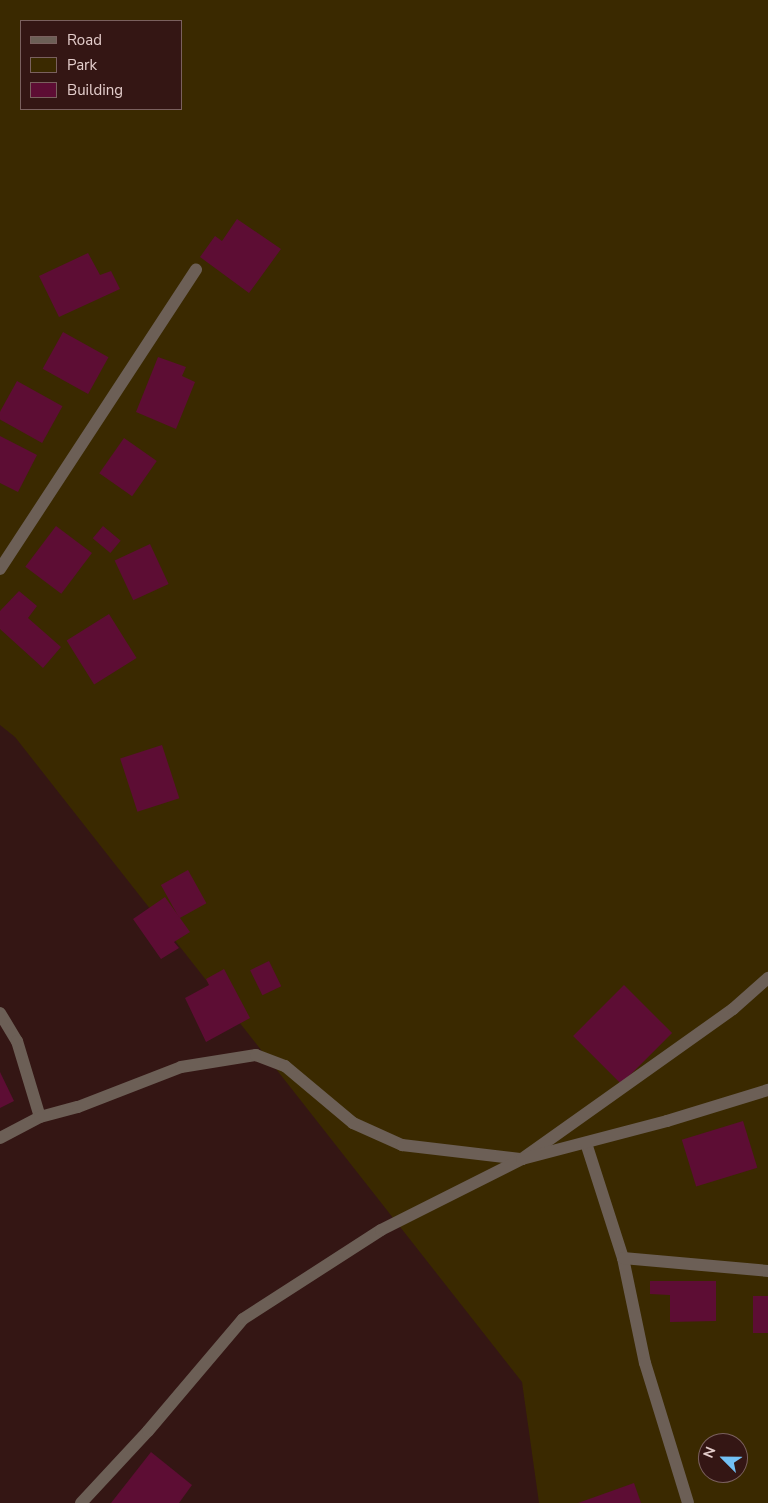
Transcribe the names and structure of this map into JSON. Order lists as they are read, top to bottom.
{
  "legend": ["Road", "Park", "Building"],
  "north": "top left"
}
